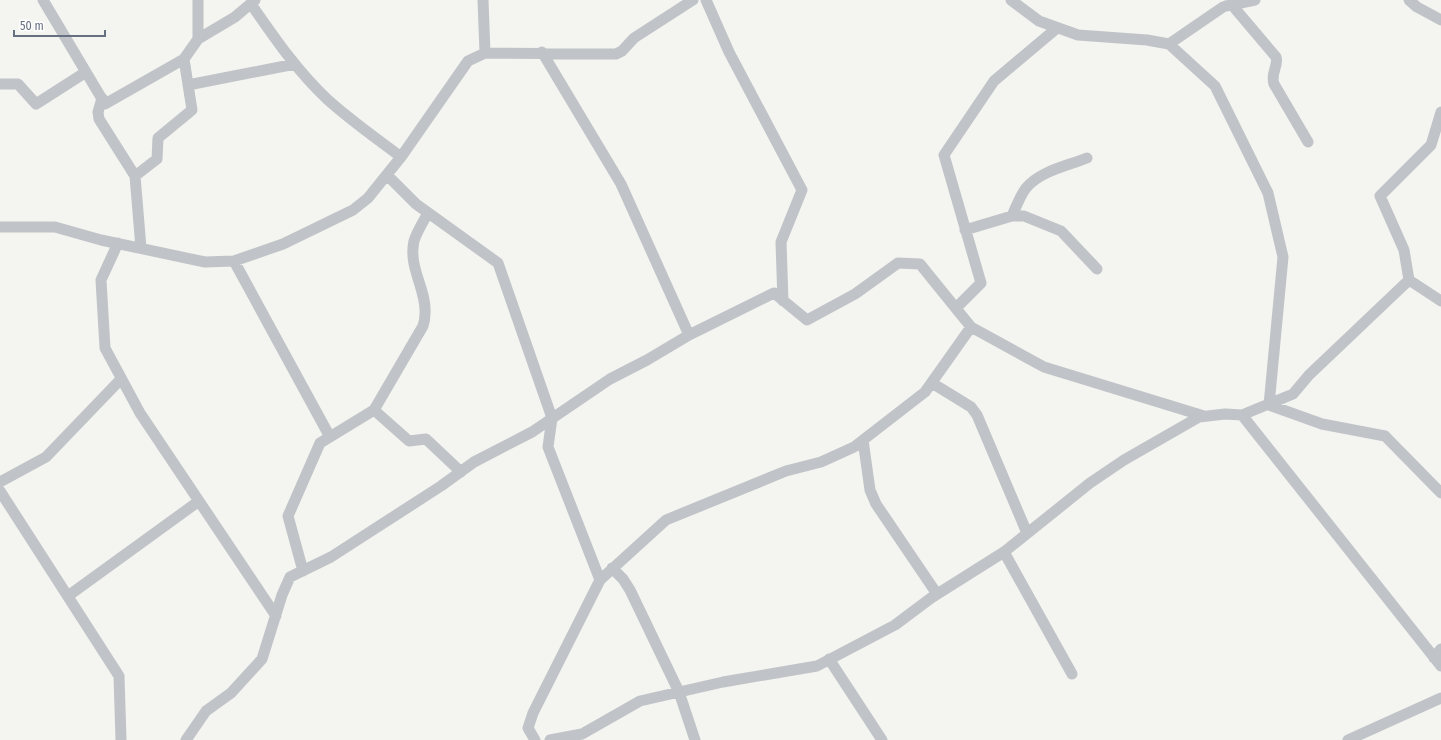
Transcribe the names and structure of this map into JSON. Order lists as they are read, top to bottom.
{
  "scale_bar": "50 m"
}
